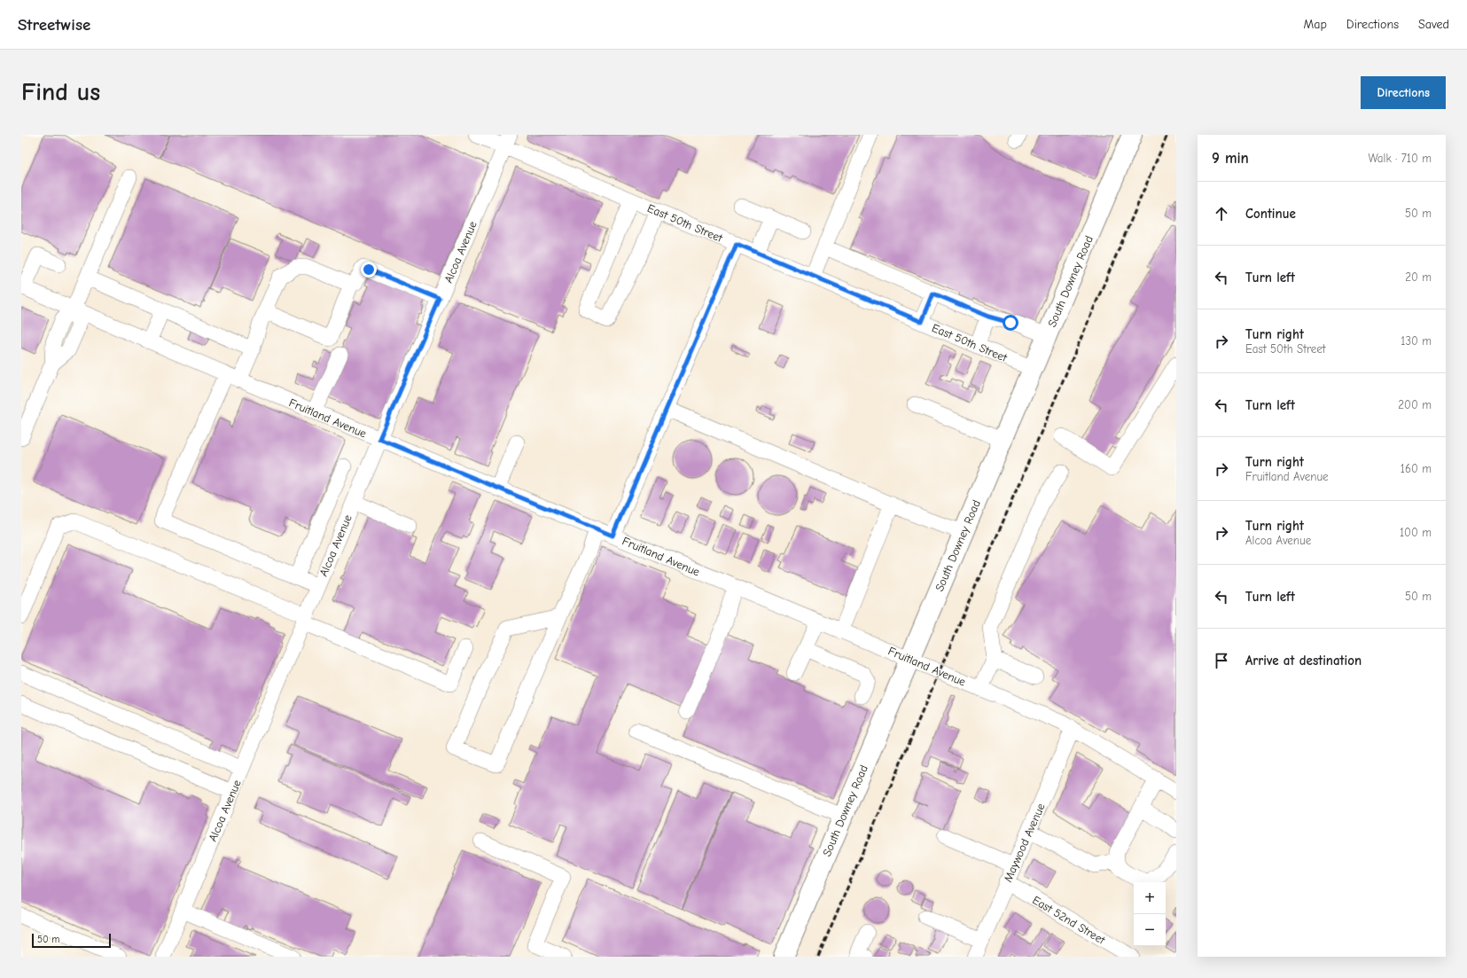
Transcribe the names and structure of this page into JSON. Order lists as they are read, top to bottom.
{
  "streets": {
    "main road": ["South Downey Road"],
    "street": [
      "East 50th Street",
      "Alcoa Avenue",
      "Fruitland Avenue",
      "Maywood Avenue",
      "East 52nd Street"
    ]
  },
  "crossings": [
    ["East 50th Street", "Alcoa Avenue"],
    ["East 50th Street", "South Downey Road"],
    ["Alcoa Avenue", "Fruitland Avenue"],
    ["South Downey Road", "Fruitland Avenue"],
    ["Fruitland Avenue", "Maywood Avenue"],
    ["Maywood Avenue", "East 52nd Street"]
  ],
  "scale_bar": "50 m",
  "page": {
    "header": "Streetwise",
    "nav": ["Map", "Directions", "Saved"],
    "buttons": "Directions",
    "title": "Find us",
    "heading": ["9 min", "Walk · 710 m"],
    "list": [
      ["Continue", "50 m"],
      ["Turn left", "20 m"],
      ["Turn right", "East 50th Street", "130 m"],
      ["Turn left", "200 m"],
      ["Turn right", "Fruitland Avenue", "160 m"],
      ["Turn right", "Alcoa Avenue", "100 m"],
      ["Turn left", "50 m"],
      "Arrive at destination"
    ],
    "map_buttons": ["+", "−"],
    "scale": "50 m"
  }
}
